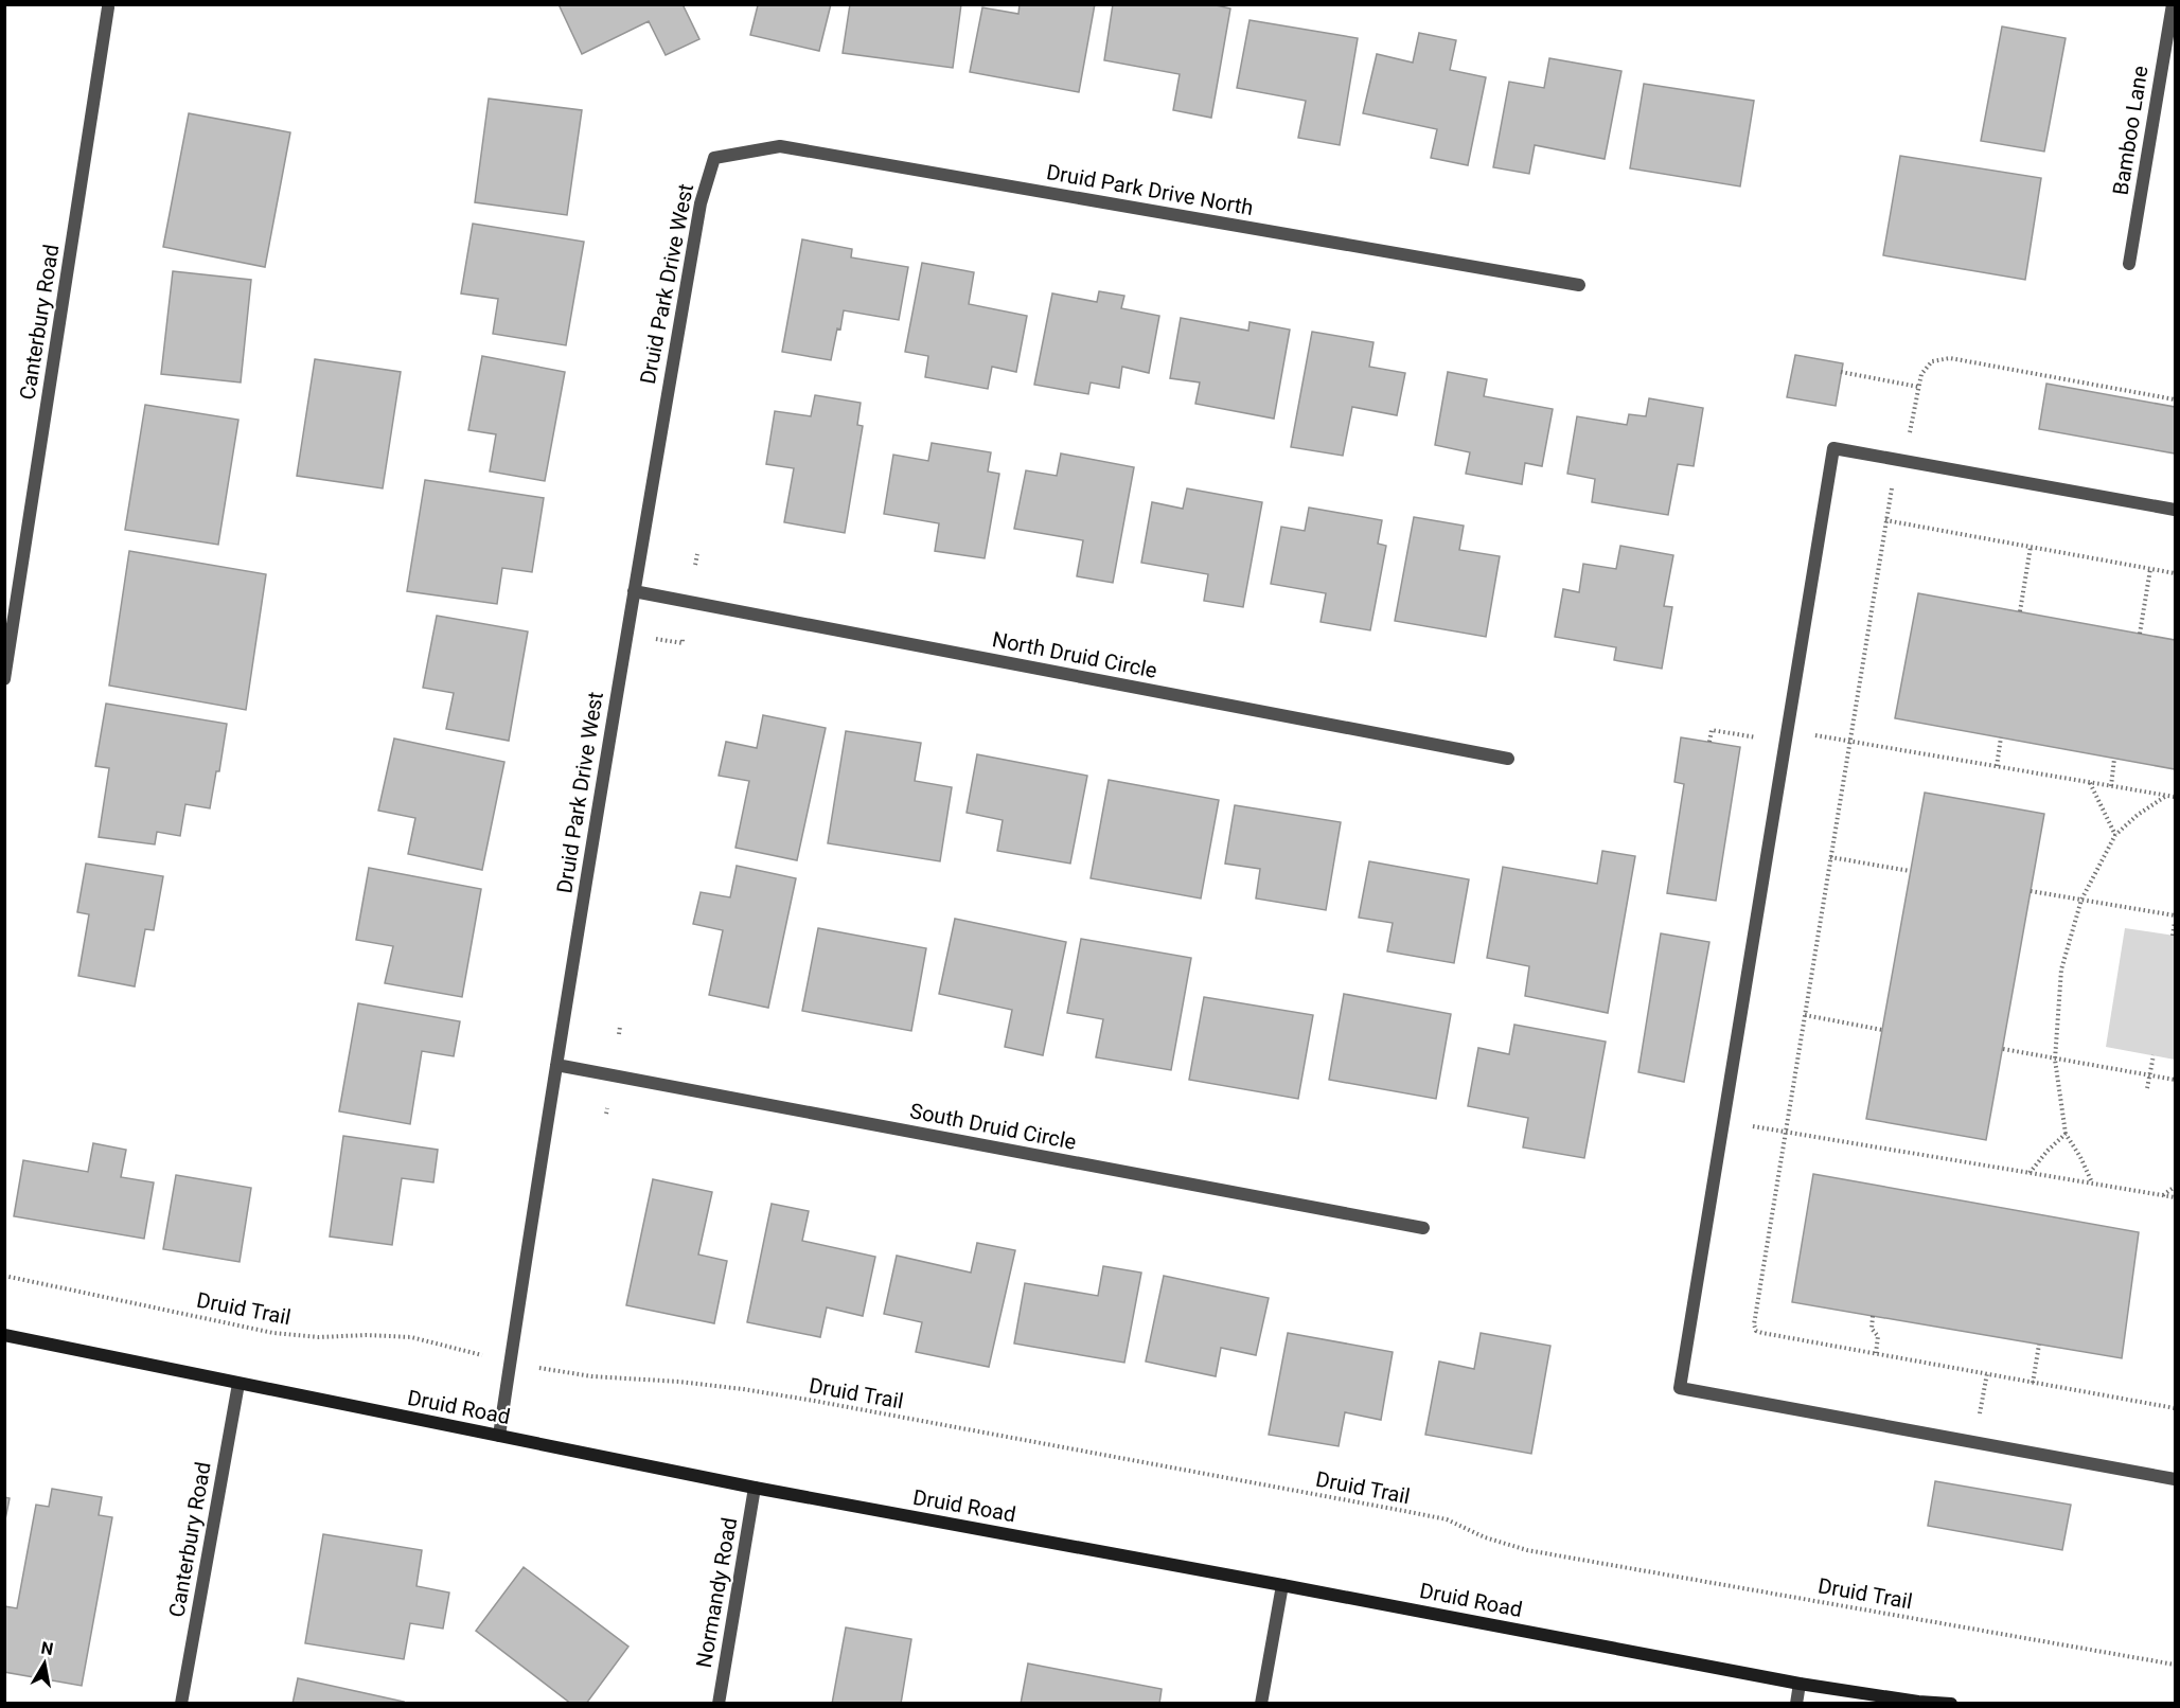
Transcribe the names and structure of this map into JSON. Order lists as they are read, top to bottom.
{
  "streets": {
    "street": [
      "Bamboo Lane",
      "Druid Park Drive North",
      "Druid Park Drive West",
      "Canterbury Road",
      "North Druid Circle",
      "South Druid Circle",
      "Druid Road",
      "Normandy Road"
    ],
    "path": ["Druid Trail"]
  },
  "crossings": [
    ["Druid Park Drive North", "Druid Park Drive West"],
    ["Druid Park Drive West", "North Druid Circle"],
    ["Druid Park Drive West", "South Druid Circle"],
    ["Druid Park Drive West", "Druid Road"],
    ["Canterbury Road", "Druid Road"],
    ["Druid Road", "Normandy Road"]
  ],
  "north": "top"
}
